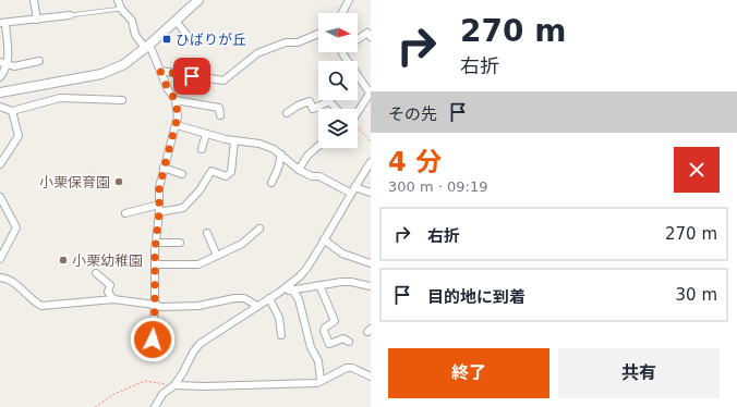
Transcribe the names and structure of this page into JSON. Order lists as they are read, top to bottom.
{
  "places": {
    "transit": ["ひばりが丘"],
    "other": ["小栗保育園", "小栗幼稚園"]
  },
  "north": "right",
  "page": {
    "turn": ["270 m", "右折"],
    "then": "その先",
    "heading": ["4 分", "300 m · 09:19"],
    "list": [
      {
        "name": "右折",
        "value": "270 m"
      },
      {
        "name": "目的地に到着",
        "value": "30 m"
      }
    ],
    "buttons": ["終了", "共有"]
  }
}
